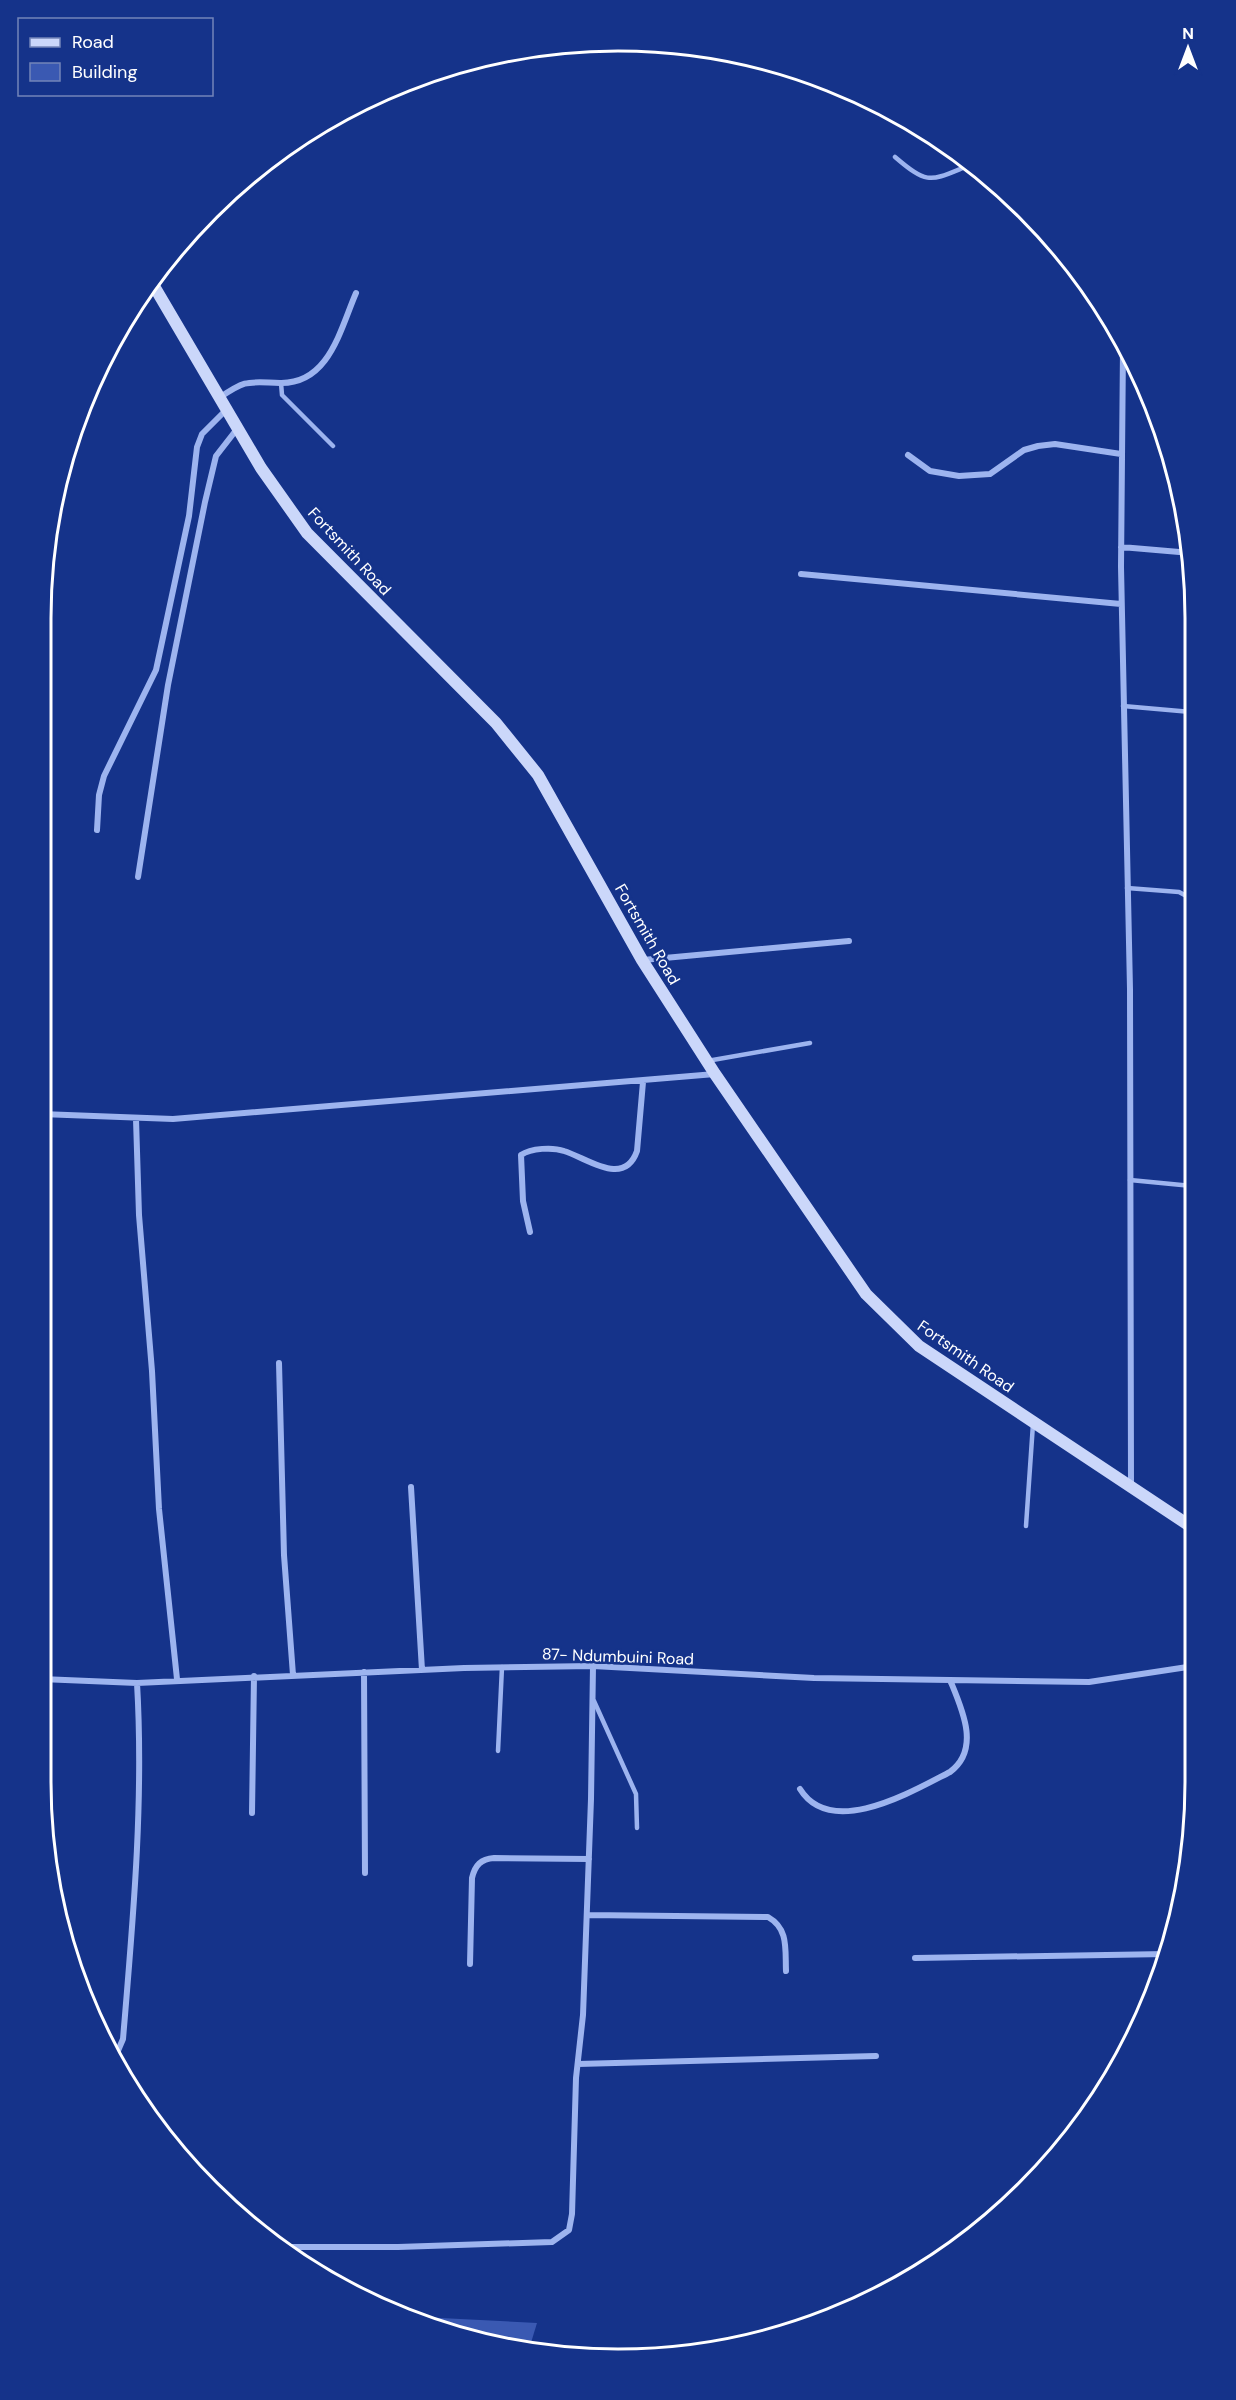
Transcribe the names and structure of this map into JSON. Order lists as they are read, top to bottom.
{
  "streets": {
    "street": ["Fortsmith Road", "87- Ndumbuini Road"]
  },
  "legend": ["Road", "Building"],
  "north": "top"
}
